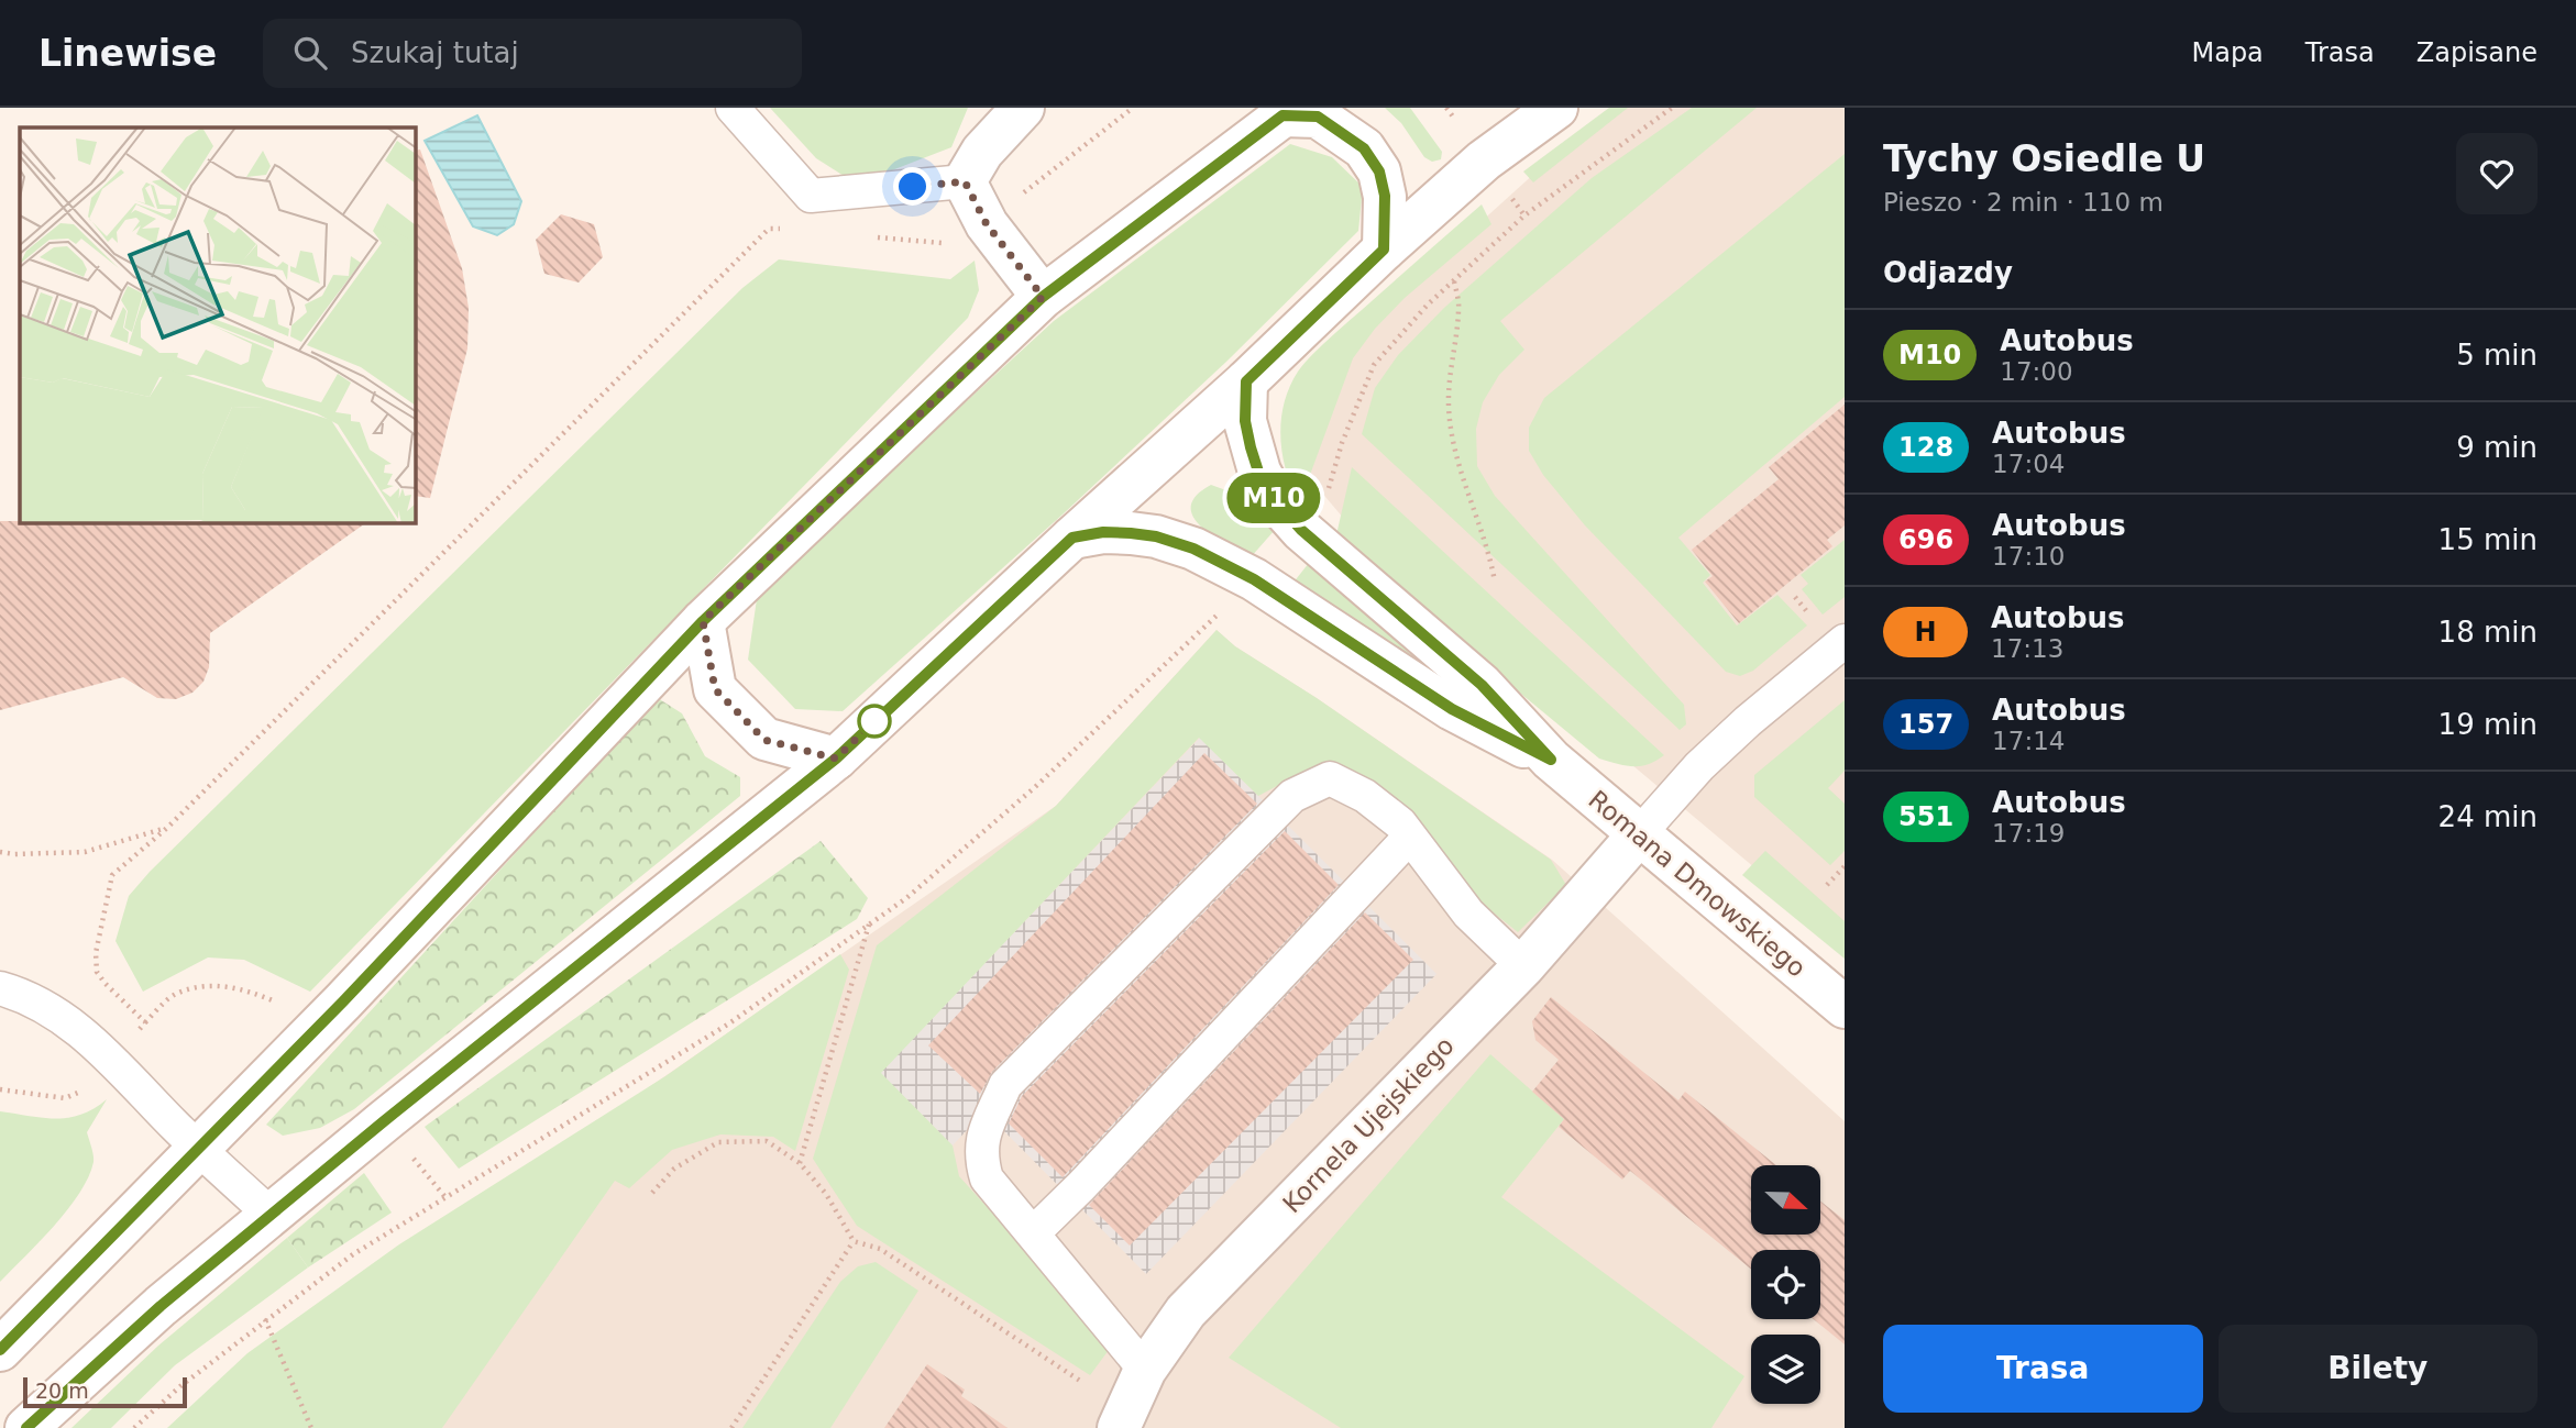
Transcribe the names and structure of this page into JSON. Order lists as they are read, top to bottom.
{
  "streets": {
    "street": ["Romana Dmowskiego", "Kornela Ujejskiego"]
  },
  "crossings": [
    ["Romana Dmowskiego", "Kornela Ujejskiego"]
  ],
  "lines": ["bus line M10"],
  "scale_bar": "20 m",
  "north": "right",
  "page": {
    "header": "Linewise",
    "search": "Szukaj tutaj",
    "nav": ["Mapa", "Trasa", "Zapisane"],
    "on_map": "M10",
    "heading": [
      ["Tychy Osiedle U", "Pieszo · 2 min · 110 m"],
      "Odjazdy"
    ],
    "list": [
      {
        "mark": "M10",
        "name": "Autobus",
        "note": "17:00",
        "value": "5 min"
      },
      {
        "mark": "128",
        "name": "Autobus",
        "note": "17:04",
        "value": "9 min"
      },
      {
        "mark": "696",
        "name": "Autobus",
        "note": "17:10",
        "value": "15 min"
      },
      {
        "mark": "H",
        "name": "Autobus",
        "note": "17:13",
        "value": "18 min"
      },
      {
        "mark": "157",
        "name": "Autobus",
        "note": "17:14",
        "value": "19 min"
      },
      {
        "mark": "551",
        "name": "Autobus",
        "note": "17:19",
        "value": "24 min"
      }
    ],
    "buttons": ["Trasa", "Bilety"],
    "scale": "20 m"
  }
}
